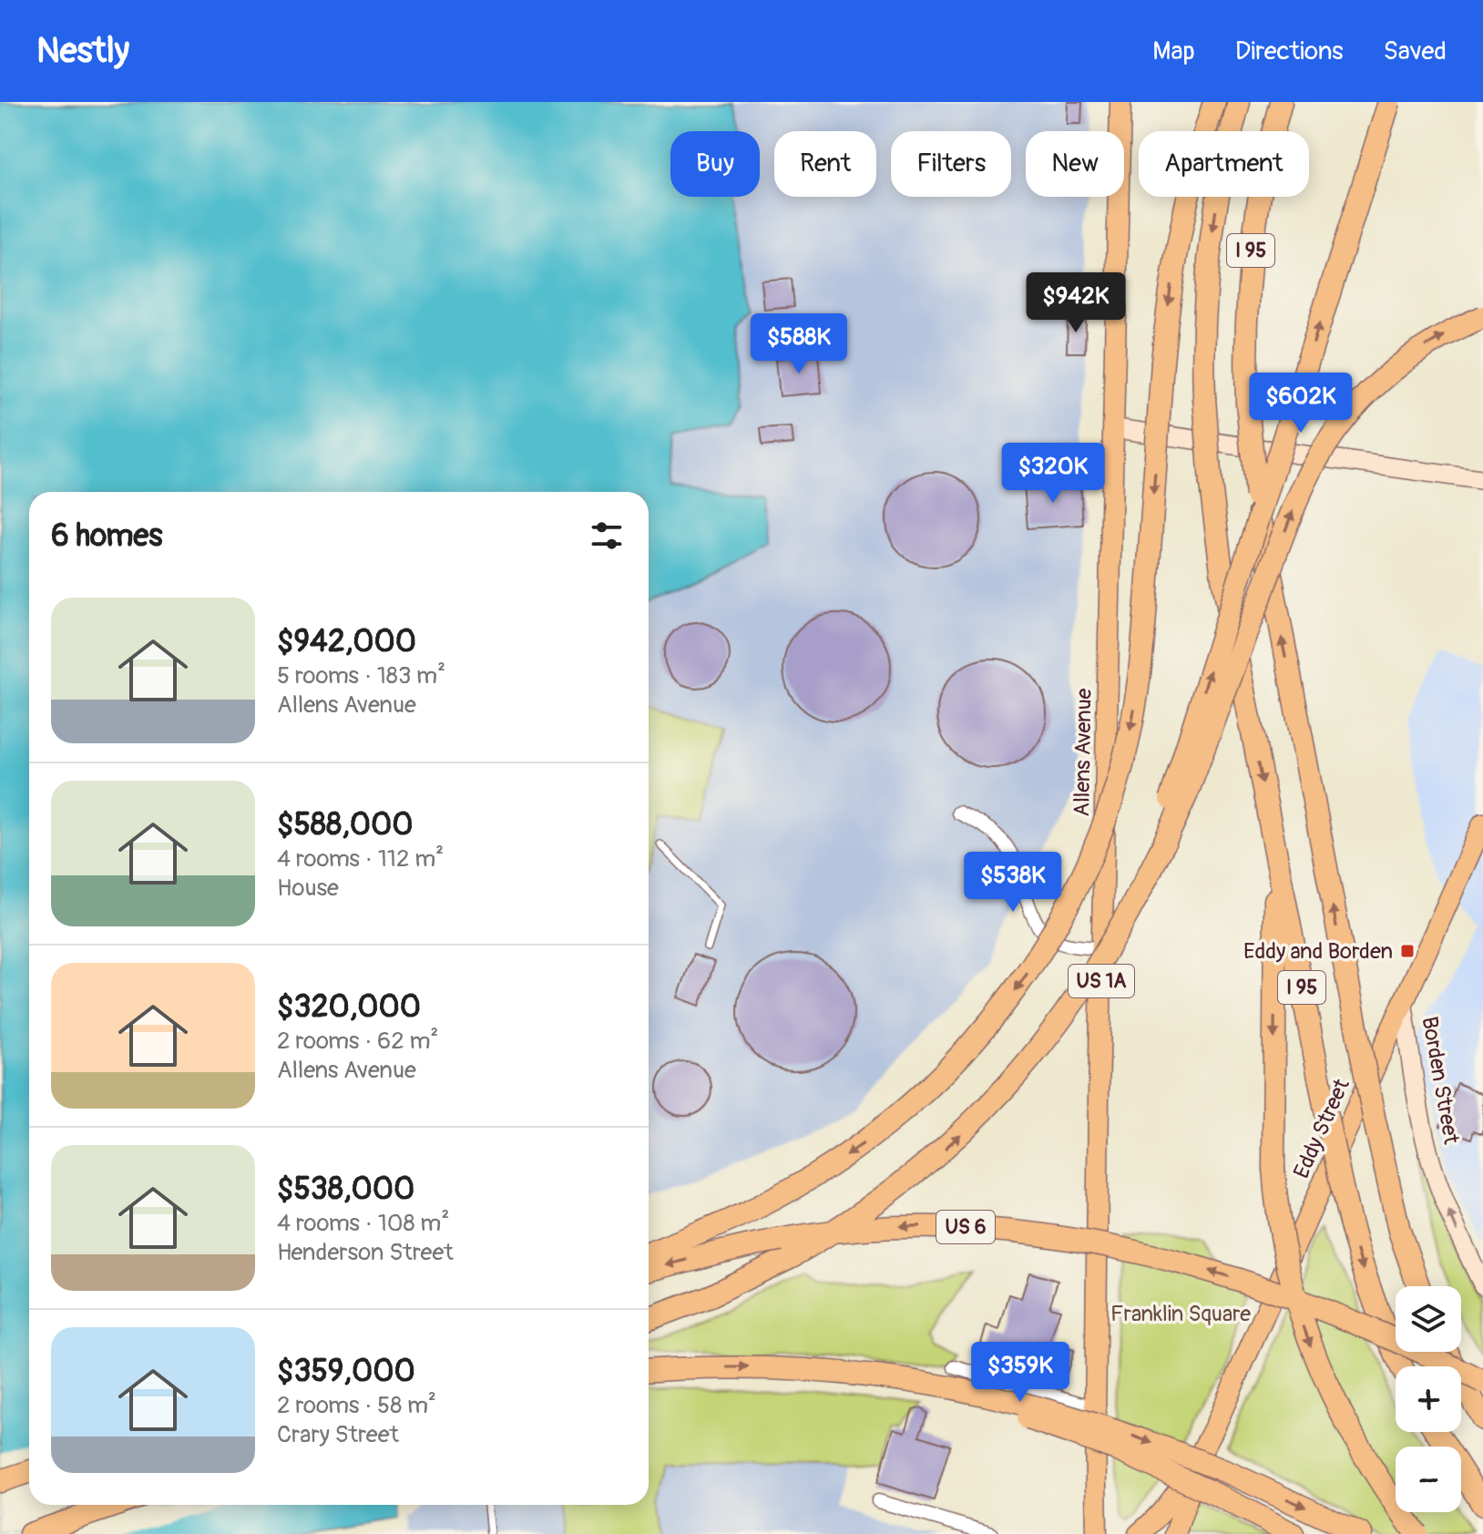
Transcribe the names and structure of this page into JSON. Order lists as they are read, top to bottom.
{
  "streets": {
    "highway": ["I 95", "US 6"],
    "main road": ["Allens Avenue", "US 1A", "Eddy Street"],
    "street": ["Borden Street"]
  },
  "crossings": [
    ["Borden Street", "Eddy Street"]
  ],
  "one_way": ["Borden Street"],
  "parks": ["Franklin Square"],
  "places": {
    "transit": ["Eddy and Borden"]
  },
  "page": {
    "header": "Nestly",
    "nav": ["Map", "Directions", "Saved"],
    "chip": [
      "Buy",
      "Rent",
      "Filters",
      "New",
      "Apartment"
    ],
    "price": [
      "$942K",
      "$588K",
      "$602K",
      "$320K",
      "$538K",
      "$359K"
    ],
    "heading": "6 homes",
    "list": [
      {
        "name": "$942,000",
        "note": "5 rooms · 183 m² · Allens Avenue"
      },
      {
        "name": "$588,000",
        "note": "4 rooms · 112 m² · House"
      },
      {
        "name": "$320,000",
        "note": "2 rooms · 62 m² · Allens Avenue"
      },
      {
        "name": "$538,000",
        "note": "4 rooms · 108 m² · Henderson Street"
      },
      {
        "name": "$359,000",
        "note": "2 rooms · 58 m² · Crary Street"
      }
    ],
    "map_buttons": ["+", "−"]
  }
}
